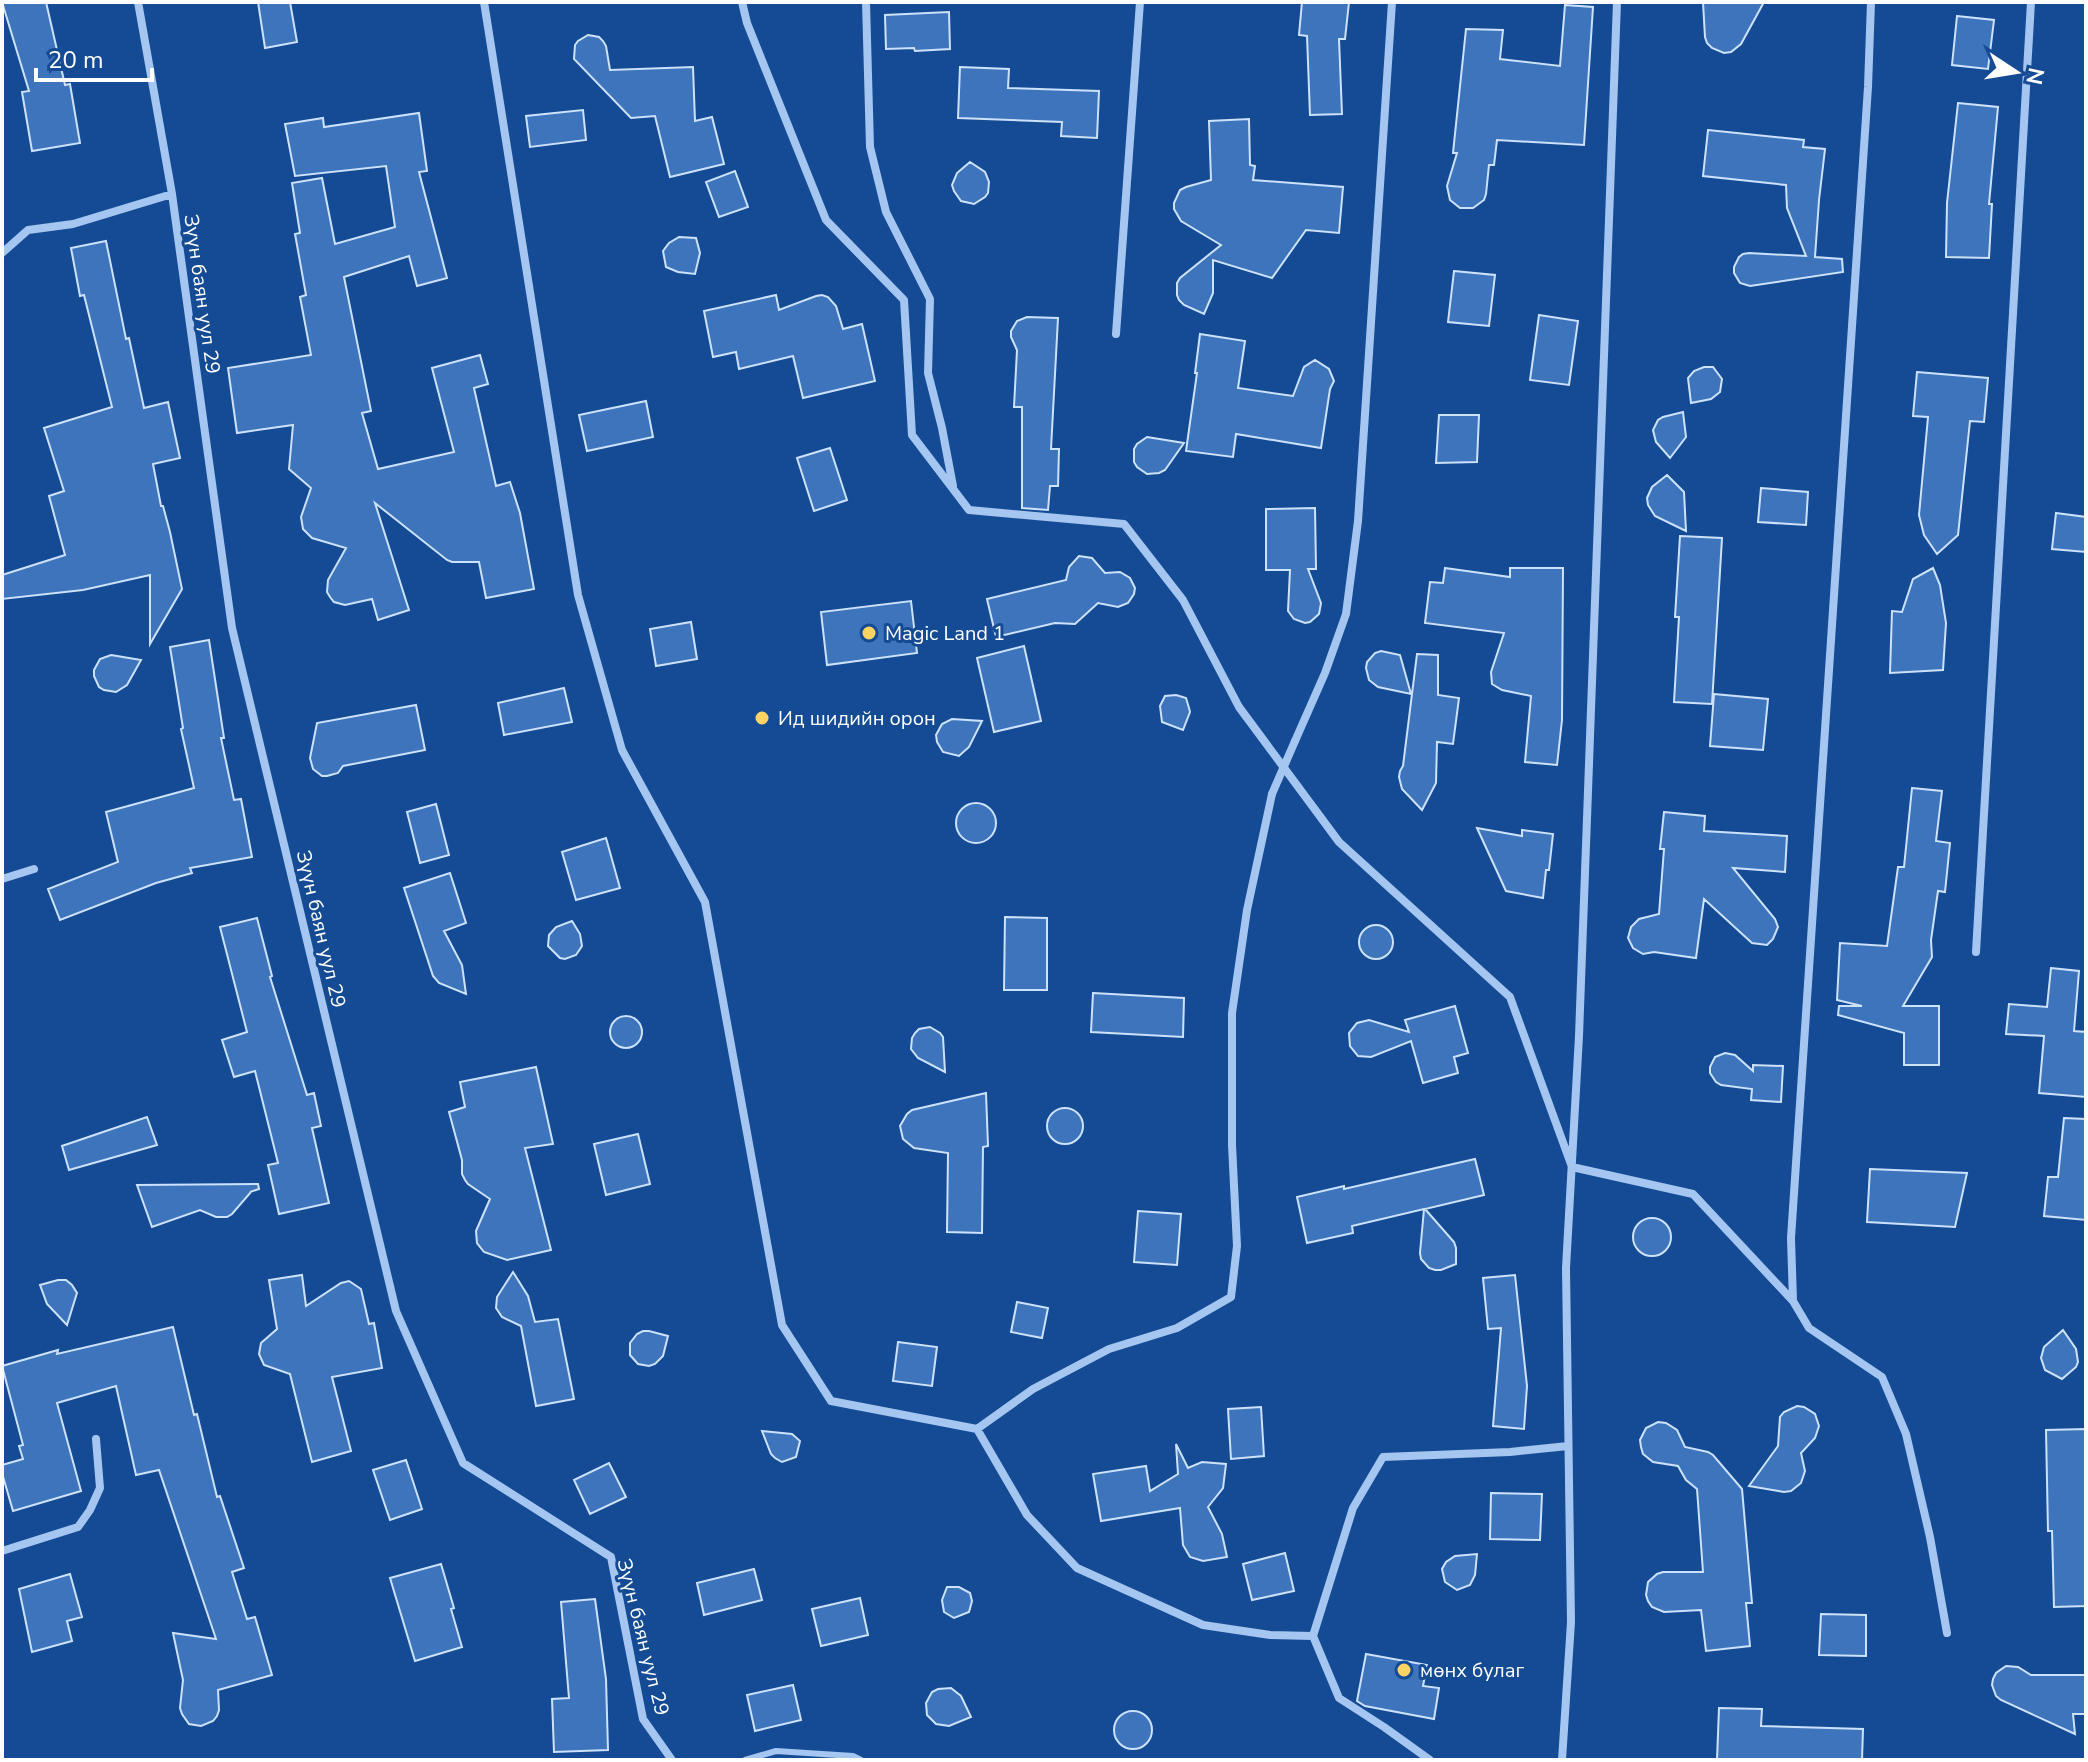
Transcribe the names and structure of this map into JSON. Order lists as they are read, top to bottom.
{
  "streets": {
    "street": ["Зүүн баян уул 29"]
  },
  "places": ["Magic Land 1", "Ид шидийн орон", "мөнх булаг"],
  "scale_bar": "20 m",
  "north": "right"
}
